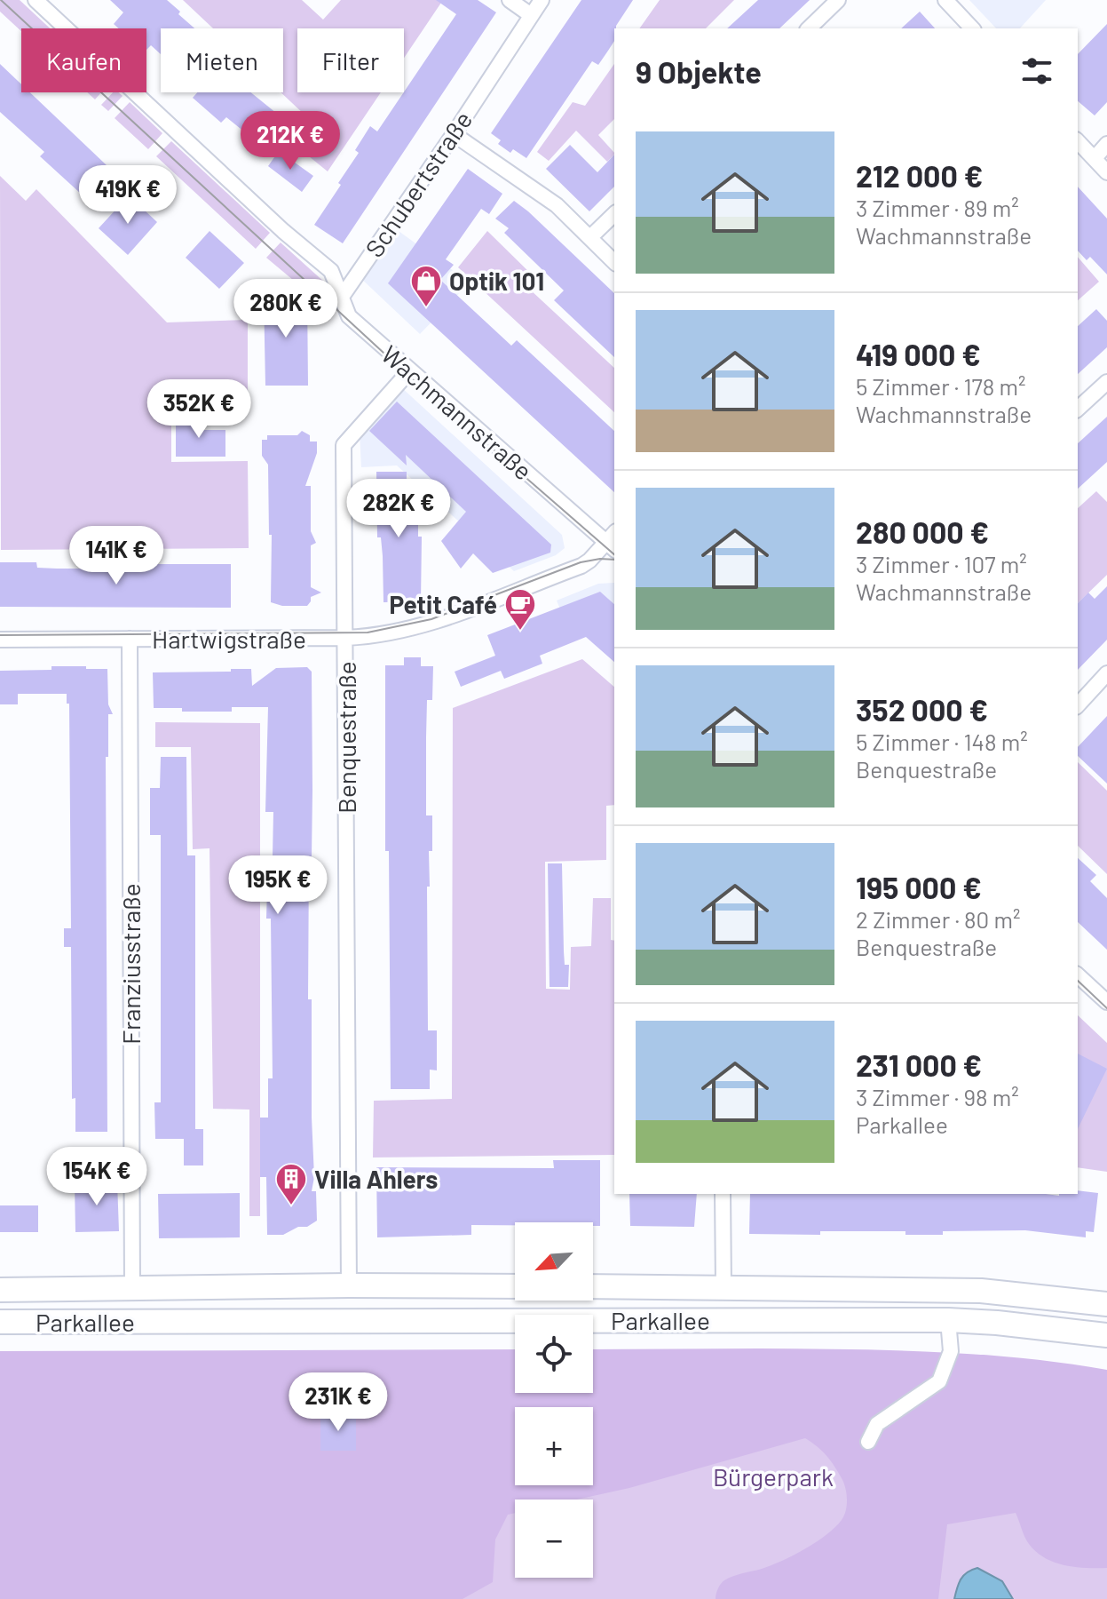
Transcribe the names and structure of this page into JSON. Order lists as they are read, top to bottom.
{
  "streets": {
    "main road": ["Parkallee"],
    "street": [
      "Schubertstraße",
      "Wachmannstraße",
      "Hartwigstraße",
      "Benquestraße",
      "Franziusstraße"
    ]
  },
  "crossings": [
    ["Schubertstraße", "Wachmannstraße"],
    ["Wachmannstraße", "Hartwigstraße"],
    ["Wachmannstraße", "Benquestraße"],
    ["Hartwigstraße", "Benquestraße"],
    ["Hartwigstraße", "Franziusstraße"],
    ["Benquestraße", "Parkallee"],
    ["Franziusstraße", "Parkallee"]
  ],
  "parks": ["Bürgerpark"],
  "places": {
    "shop": ["Optik 101"],
    "cafe": ["Petit Café"],
    "building": ["Villa Ahlers"]
  },
  "north": "bottom left",
  "page": {
    "chip": ["Kaufen", "Mieten", "Filter"],
    "heading": "9 Objekte",
    "price": [
      "212K €",
      "419K €",
      "280K €",
      "352K €",
      "282K €",
      "141K €",
      "195K €",
      "154K €",
      "231K €"
    ],
    "list": [
      {
        "name": "212 000 €",
        "note": "3 Zimmer · 89 m² · Wachmannstraße"
      },
      {
        "name": "419 000 €",
        "note": "5 Zimmer · 178 m² · Wachmannstraße"
      },
      {
        "name": "280 000 €",
        "note": "3 Zimmer · 107 m² · Wachmannstraße"
      },
      {
        "name": "352 000 €",
        "note": "5 Zimmer · 148 m² · Benquestraße"
      },
      {
        "name": "195 000 €",
        "note": "2 Zimmer · 80 m² · Benquestraße"
      },
      {
        "name": "231 000 €",
        "note": "3 Zimmer · 98 m² · Parkallee"
      }
    ],
    "map_buttons": ["+", "−"]
  }
}
